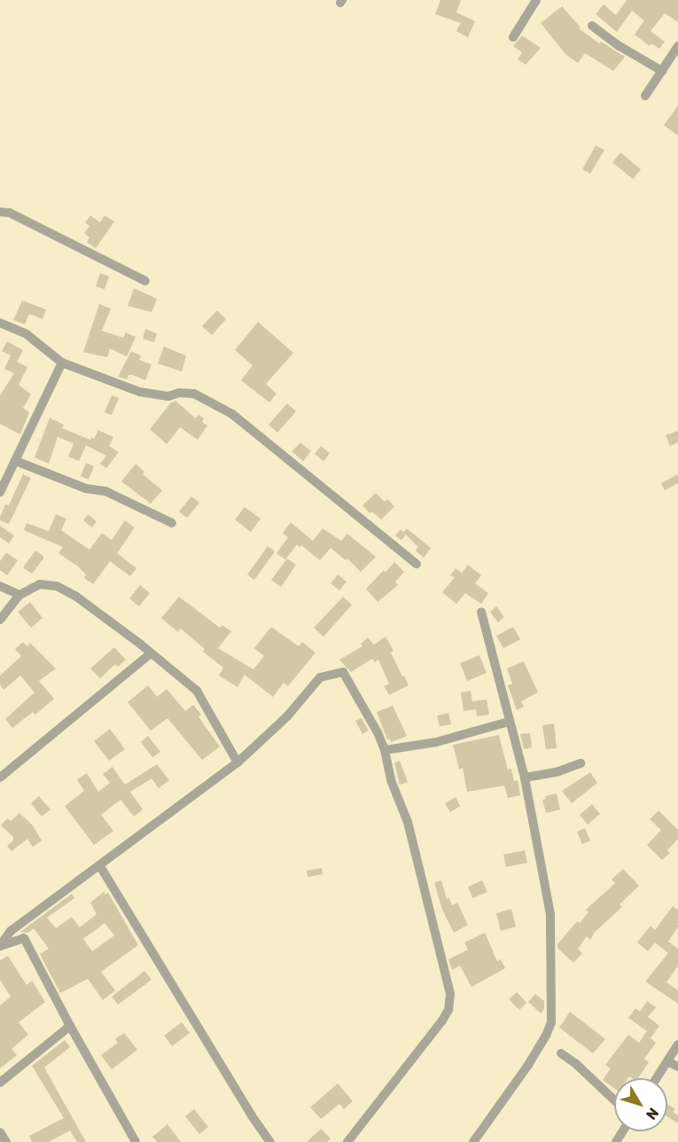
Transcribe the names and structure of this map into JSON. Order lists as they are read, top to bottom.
{
  "north": "bottom right"
}
